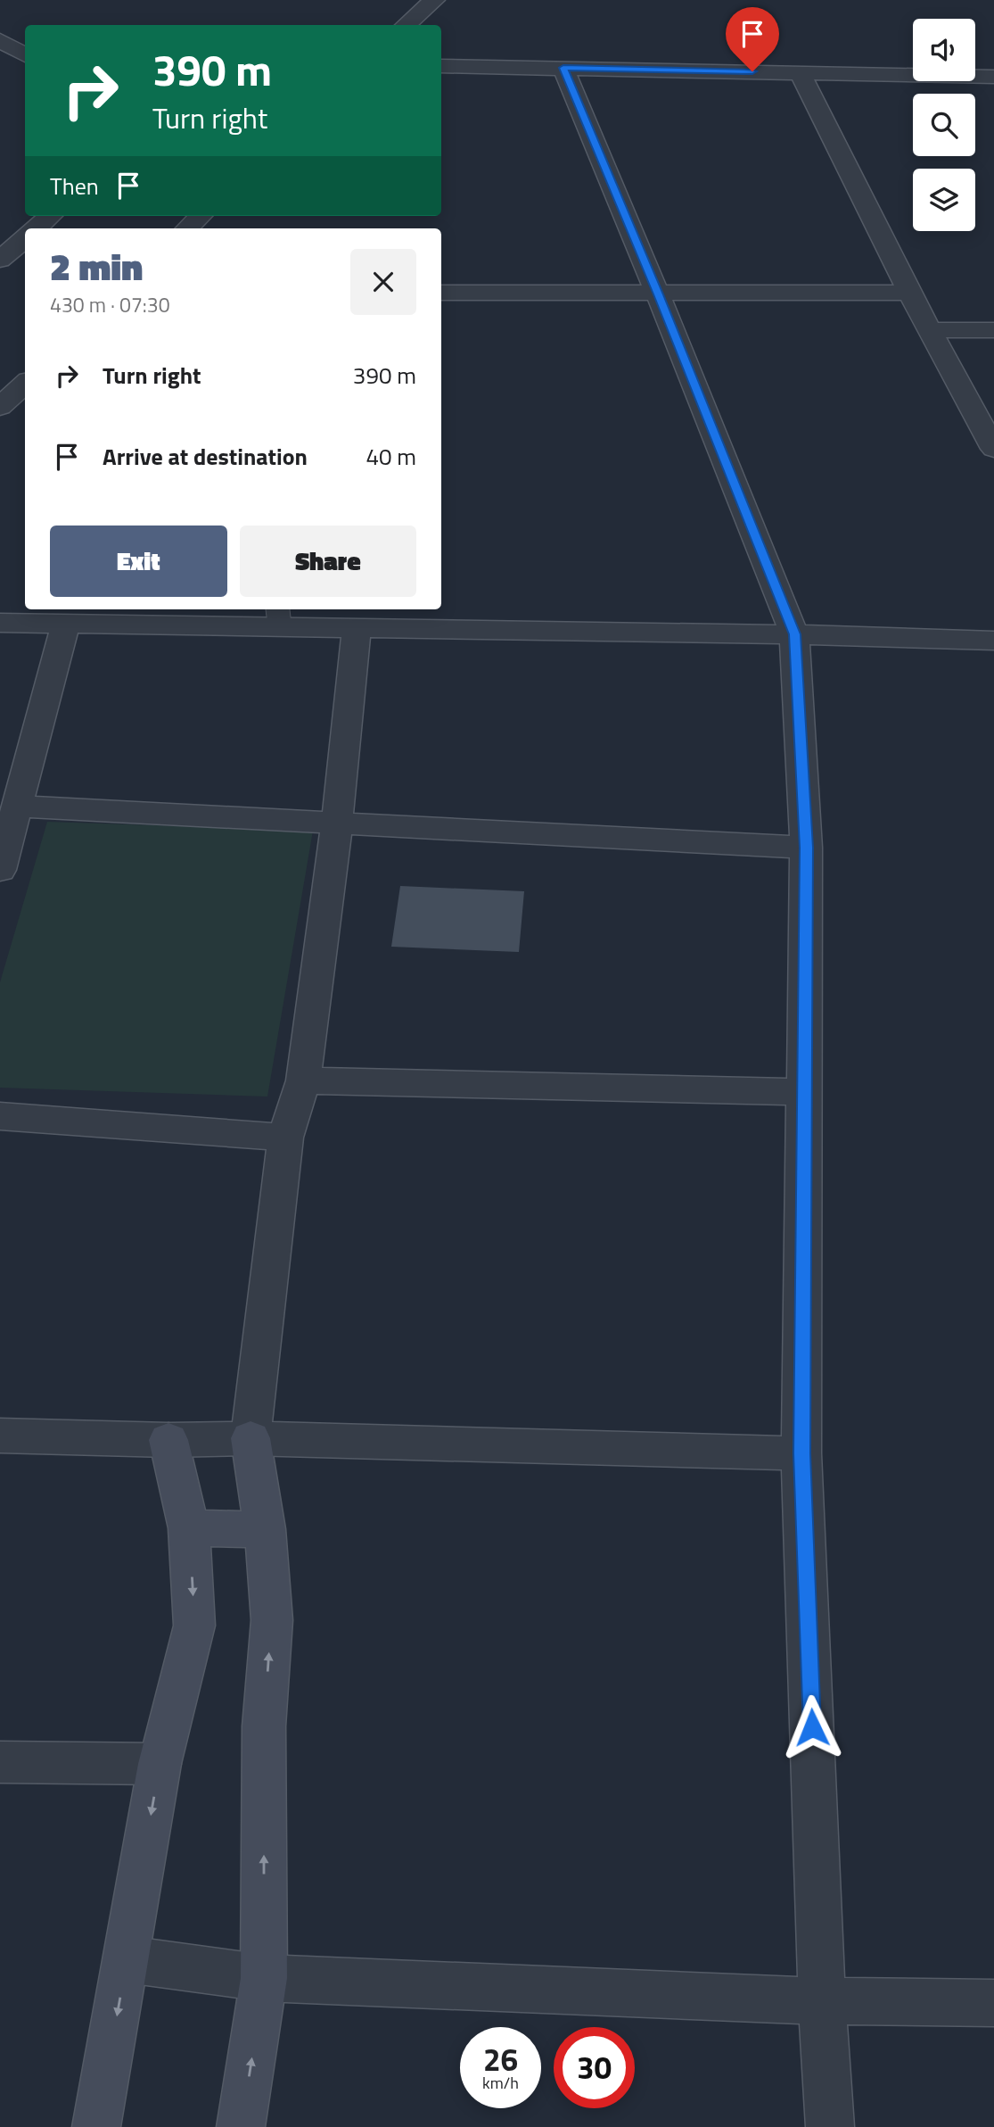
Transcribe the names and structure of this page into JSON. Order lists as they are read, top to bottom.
{
  "page": {
    "turn": ["390 m", "Turn right"],
    "then": "Then",
    "heading": ["2 min", "430 m · 07:30"],
    "list": [
      {
        "name": "Turn right",
        "value": "390 m"
      },
      {
        "name": "Arrive at destination",
        "value": "40 m"
      }
    ],
    "buttons": ["Exit", "Share"],
    "speed": "26 km/h",
    "limit": "30"
  }
}
